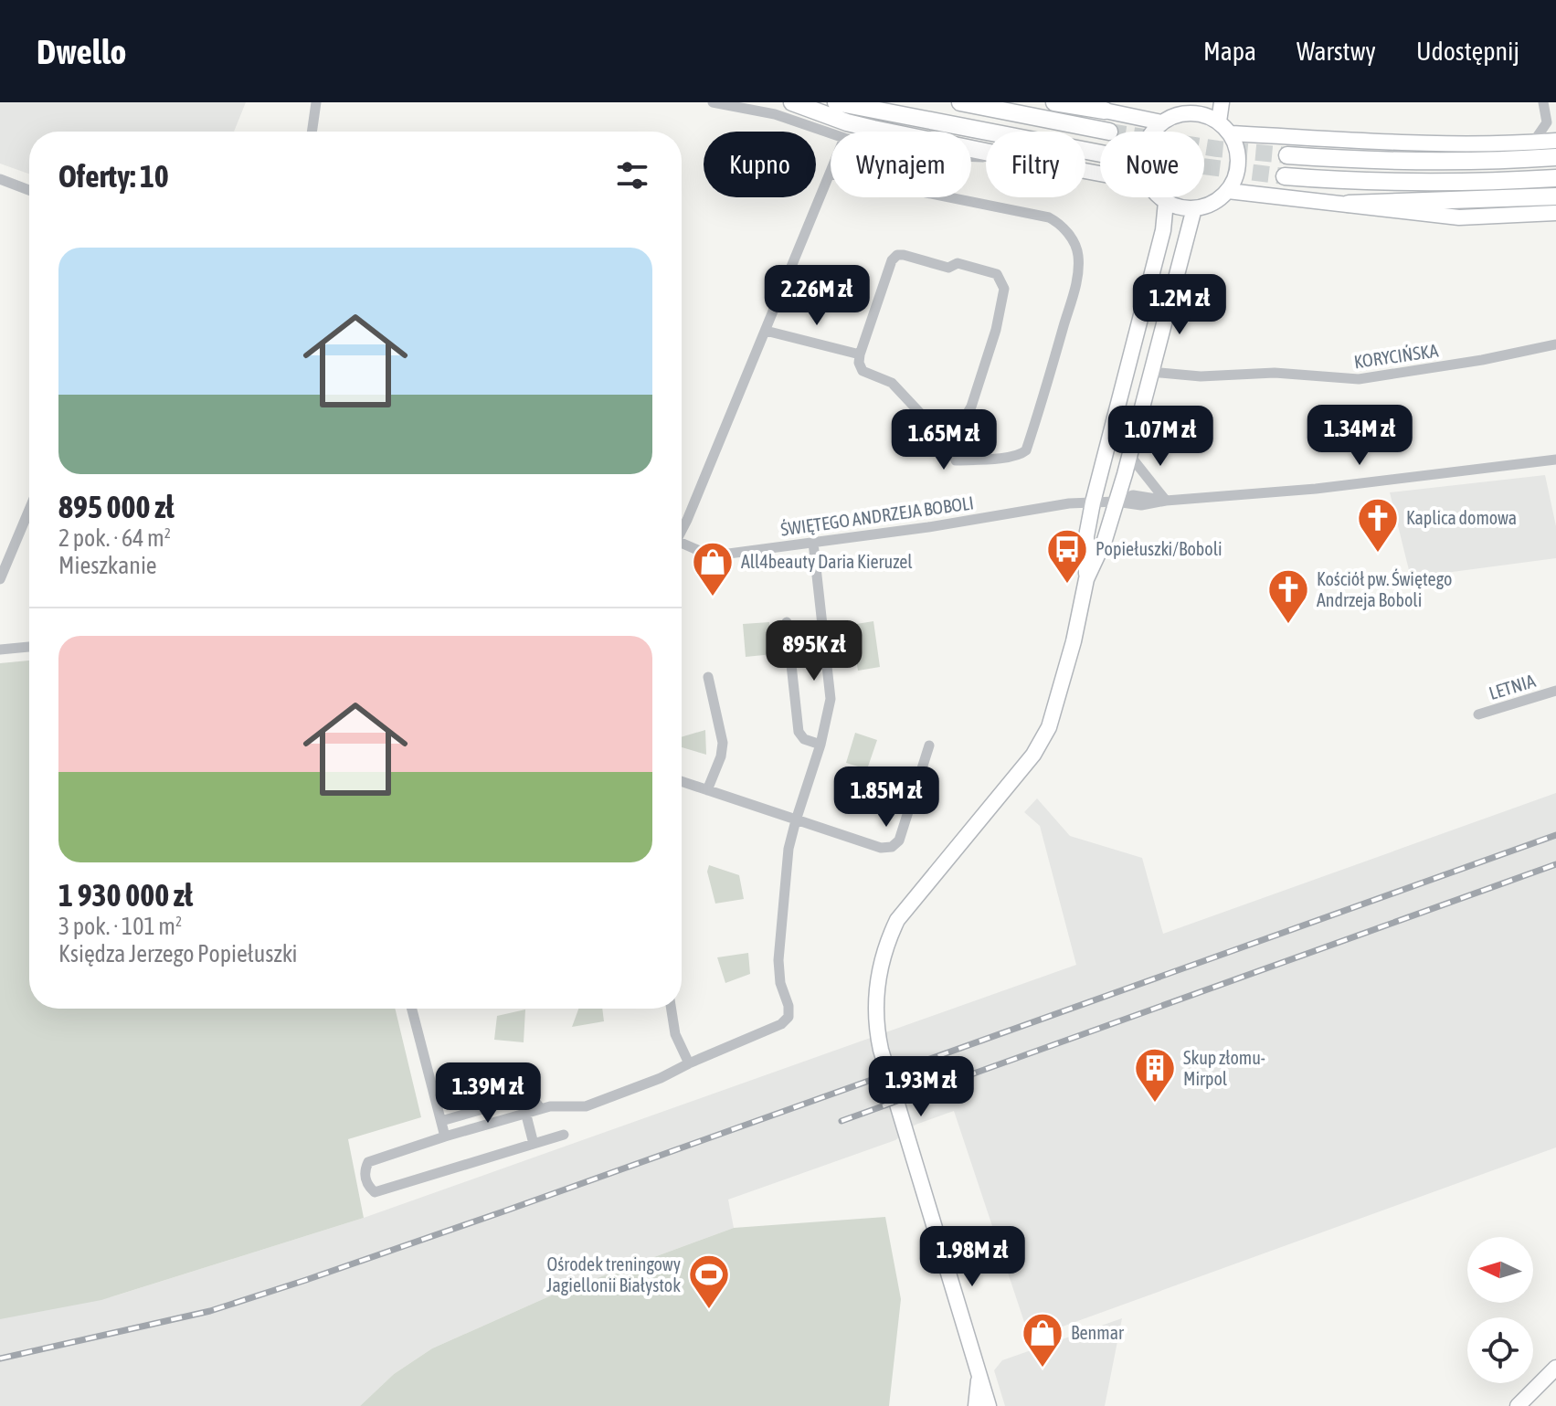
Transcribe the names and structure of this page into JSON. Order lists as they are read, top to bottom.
{
  "streets": {
    "street": ["KORYCIŃSKA", "ŚWIĘTEGO ANDRZEJA BOBOLI", "LETNIA"]
  },
  "places": {
    "church": ["Kaplica domowa", "Kościół pw. Świętego Andrzeja Boboli"],
    "bus stop": ["Popiełuszki/Boboli"],
    "shop": ["All4beauty Daria Kieruzel", "Benmar"],
    "building": ["Skup złomu- Mirpol"],
    "sports": ["Ośrodek treningowy Jagiellonii Białystok"]
  },
  "north": "left",
  "page": {
    "header": "Dwello",
    "nav": ["Mapa", "Warstwy", "Udostępnij"],
    "chip": [
      "Kupno",
      "Wynajem",
      "Filtry",
      "Nowe"
    ],
    "heading": "Oferty: 10",
    "list": [
      {
        "name": "895 000 zł",
        "note": "2 pok. · 64 m² · Mieszkanie"
      },
      {
        "name": "1 930 000 zł",
        "note": "3 pok. · 101 m² · Księdza Jerzego Popiełuszki"
      }
    ],
    "price": [
      "2.26M zł",
      "1.2M zł",
      "1.34M zł",
      "1.07M zł",
      "1.65M zł",
      "895K zł",
      "1.85M zł",
      "1.93M zł",
      "1.39M zł",
      "1.98M zł"
    ]
  }
}
